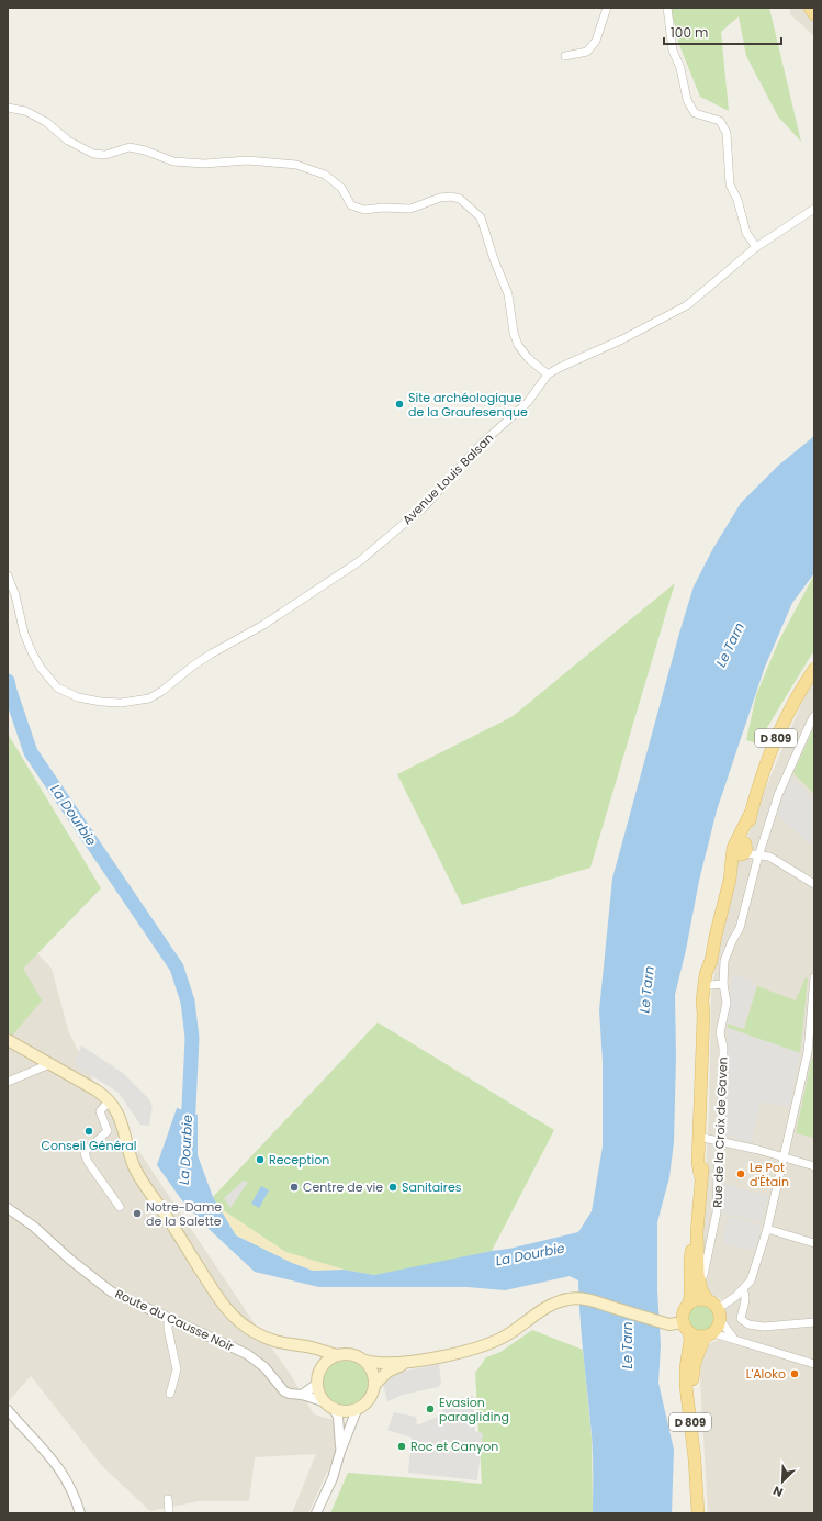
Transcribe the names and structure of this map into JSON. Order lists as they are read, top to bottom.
{
  "streets": {
    "main road": ["D 809"],
    "street": ["Avenue Louis Balsan", "Rue de la Croix de Gaven", "Route du Causse Noir"]
  },
  "water": ["Le Tarn", "La Dourbie"],
  "places": [
    "Site archéologique de la Graufesenque",
    "Conseil Général",
    "Reception",
    "Le Pot d'Étain",
    "Centre de vie",
    "Sanitaires",
    "Notre-Dame de la Salette",
    "L'Aloko",
    "Evasion paragliding",
    "Roc et Canyon"
  ],
  "scale_bar": "100 m",
  "north": "bottom left"
}
